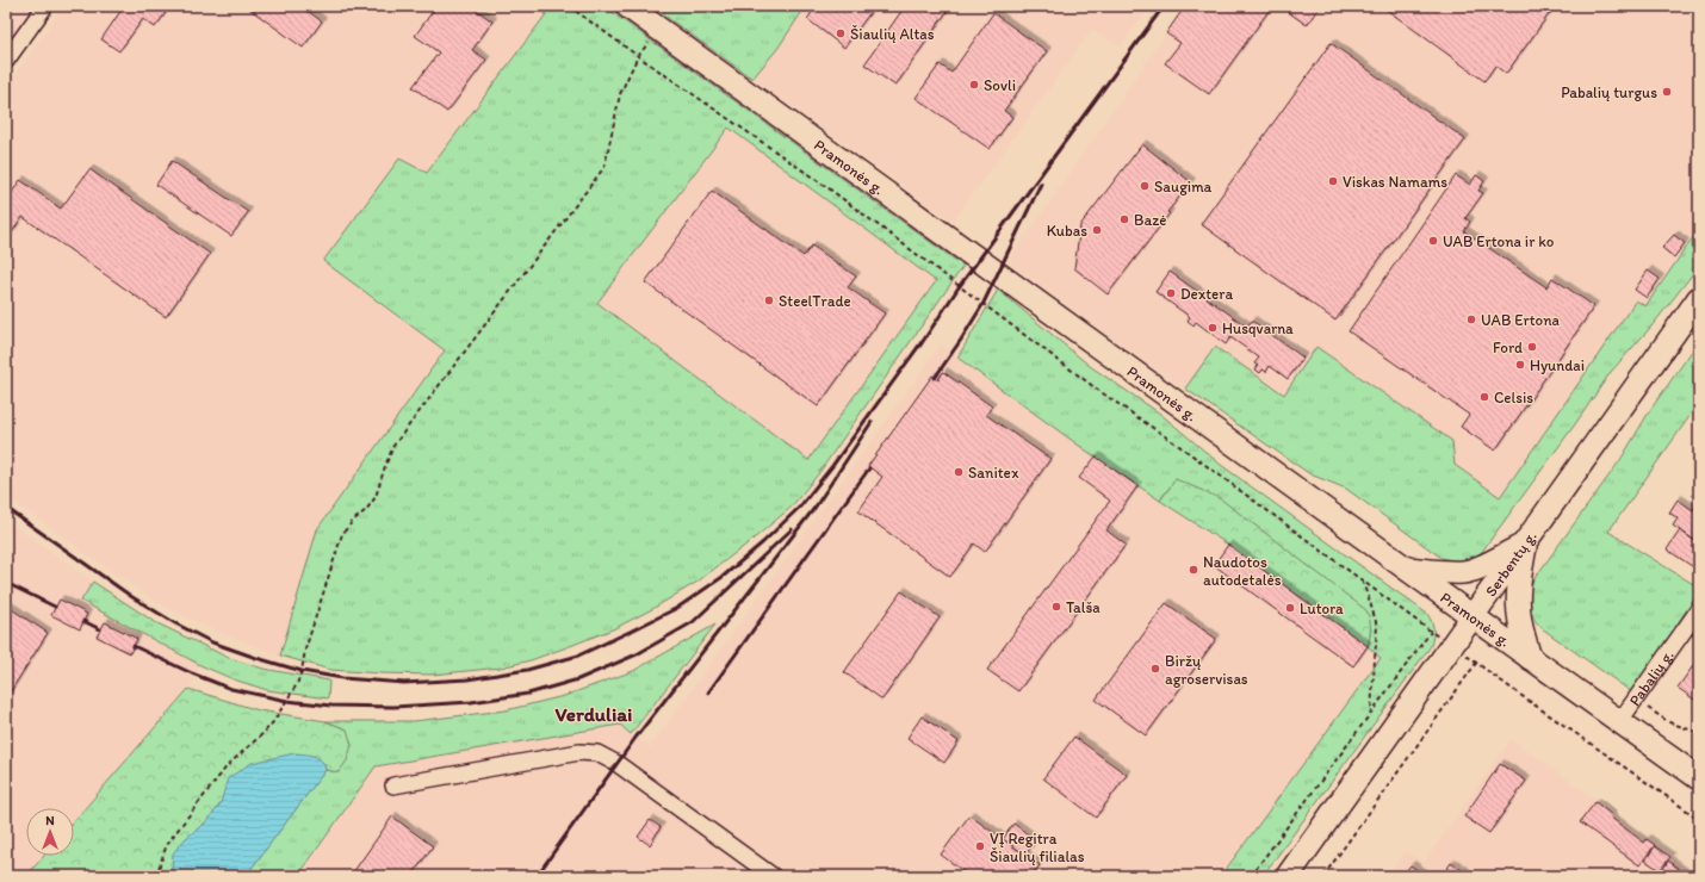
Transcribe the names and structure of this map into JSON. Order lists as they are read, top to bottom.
{
  "streets": {
    "main road": ["Pramonės g.", "Serbentų g."],
    "street": ["Pabalių g."]
  },
  "crossings": [
    ["Pramonės g.", "Serbentų g."],
    ["Pramonės g.", "Pabalių g."]
  ],
  "districts": ["Verduliai"],
  "places": [
    "Šiaulių Altas",
    "Sovli",
    "Pabalių turgus",
    "Viskas Namams",
    "Saugima",
    "Bazė",
    "Kubas",
    "UAB Ertona ir ko",
    "Dextera",
    "SteelTrade",
    "UAB Ertona",
    "Husqvarna",
    "Ford",
    "Hyundai",
    "Celsis",
    "Sanitex",
    "Naudotos autodetalės",
    "Talša",
    "Lutora",
    "Biržų agroservisas",
    "VĮ Regitra Šiaulių filialas"
  ],
  "north": "top"
}
